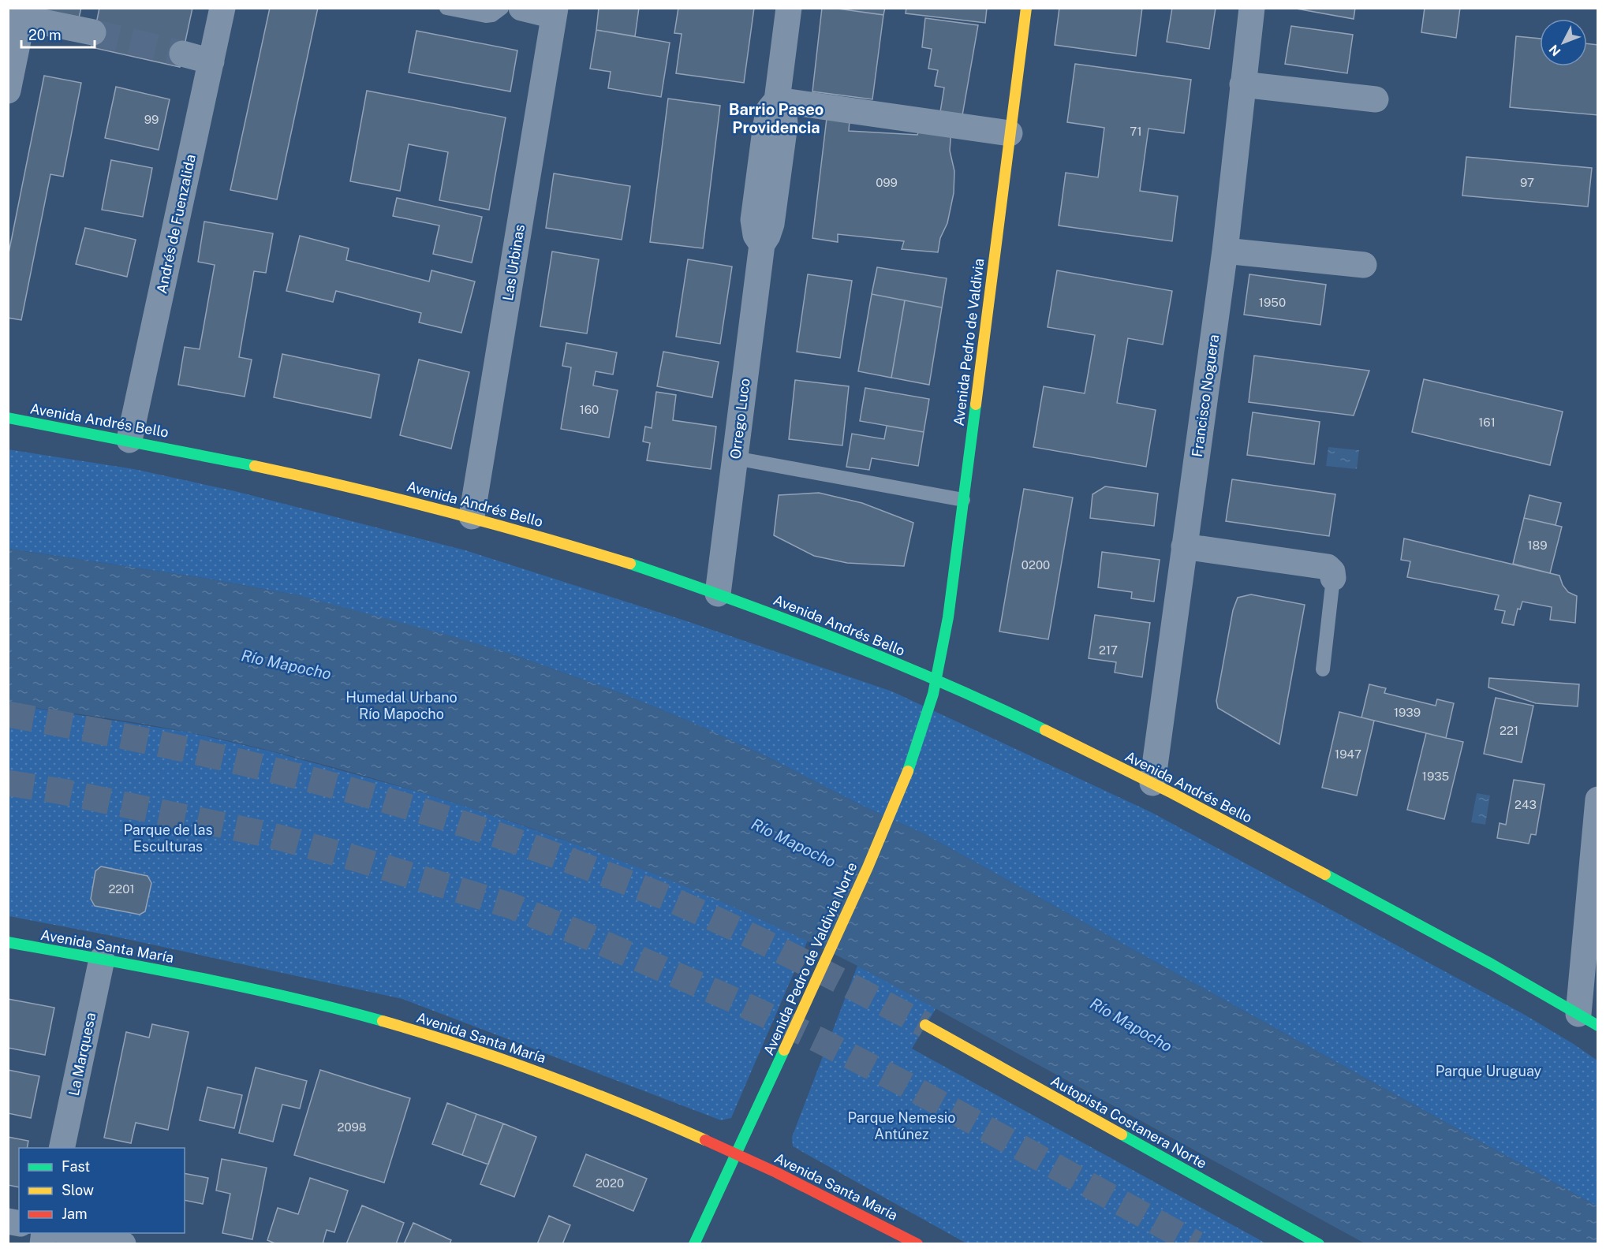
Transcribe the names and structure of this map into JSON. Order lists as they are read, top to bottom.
{
  "streets": {
    "main road": [
      "Avenida Pedro de Valdivia",
      "Avenida Andrés Bello",
      "Avenida Santa María",
      "Avenida Pedro de Valdivia Norte",
      "Autopista Costanera Norte"
    ],
    "street": [
      "Andrés de Fuenzalida",
      "Las Urbinas",
      "Francisco Noguera",
      "Orrego Luco",
      "La Marquesa"
    ]
  },
  "crossings": [
    ["Andrés de Fuenzalida", "Avenida Andrés Bello"],
    ["Las Urbinas", "Avenida Andrés Bello"],
    ["Avenida Pedro de Valdivia", "Avenida Andrés Bello"],
    ["Avenida Pedro de Valdivia", "Avenida Pedro de Valdivia Norte"],
    ["Francisco Noguera", "Avenida Andrés Bello"],
    ["Orrego Luco", "Avenida Andrés Bello"],
    ["Avenida Andrés Bello", "Avenida Pedro de Valdivia Norte"],
    ["Avenida Santa María", "Avenida Pedro de Valdivia Norte"],
    ["Avenida Santa María", "La Marquesa"]
  ],
  "districts": ["Barrio Paseo Providencia"],
  "water": ["Río Mapocho"],
  "parks": [
    "Humedal Urbano Río Mapocho",
    "Parque de las Esculturas",
    "Parque Uruguay",
    "Parque Nemesio Antúnez"
  ],
  "house_numbers": [
    "99",
    "71",
    "099",
    "97",
    "1950",
    "160",
    "161",
    "189",
    "0200",
    "217",
    "1939",
    "221",
    "1947",
    "1935",
    "243",
    "2201",
    "2098",
    "2020"
  ],
  "legend": ["Fast", "Slow", "Jam"],
  "scale_bar": "20 m",
  "north": "bottom left"
}
